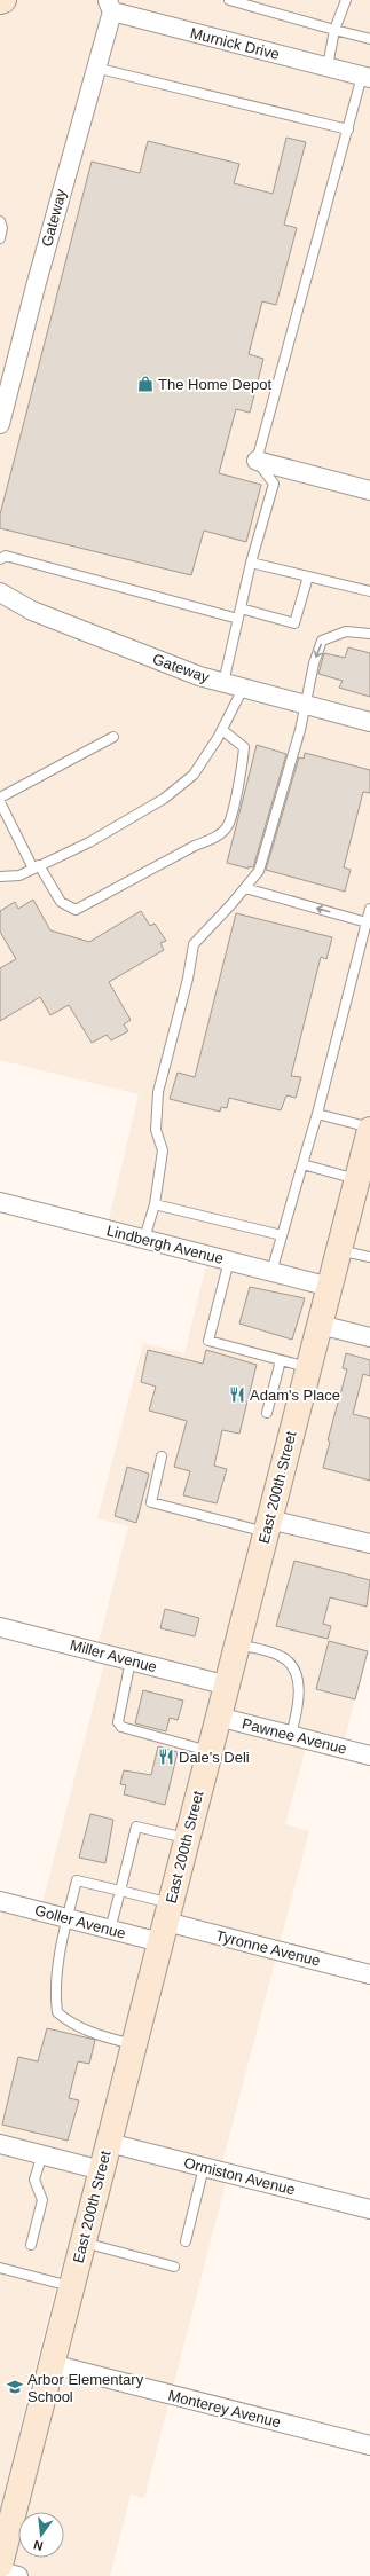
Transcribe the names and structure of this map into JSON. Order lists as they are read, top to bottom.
{
  "streets": {
    "street": [
      "Murnick Drive",
      "Gateway",
      "Lindbergh Avenue",
      "East 200th Street",
      "Miller Avenue",
      "Pawnee Avenue",
      "Goller Avenue",
      "Tyronne Avenue",
      "Ormiston Avenue",
      "Monterey Avenue"
    ]
  },
  "crossings": [
    ["Murnick Drive", "Gateway"],
    ["Lindbergh Avenue", "East 200th Street"],
    ["East 200th Street", "Miller Avenue"],
    ["East 200th Street", "Pawnee Avenue"],
    ["East 200th Street", "Goller Avenue"],
    ["East 200th Street", "Tyronne Avenue"],
    ["East 200th Street", "Ormiston Avenue"],
    ["East 200th Street", "Monterey Avenue"],
    ["Goller Avenue", "Tyronne Avenue"]
  ],
  "places": {
    "shop": ["The Home Depot"],
    "restaurant": ["Adam's Place", "Dale's Deli"],
    "school or university": ["Arbor Elementary School"]
  },
  "north": "bottom"
}
